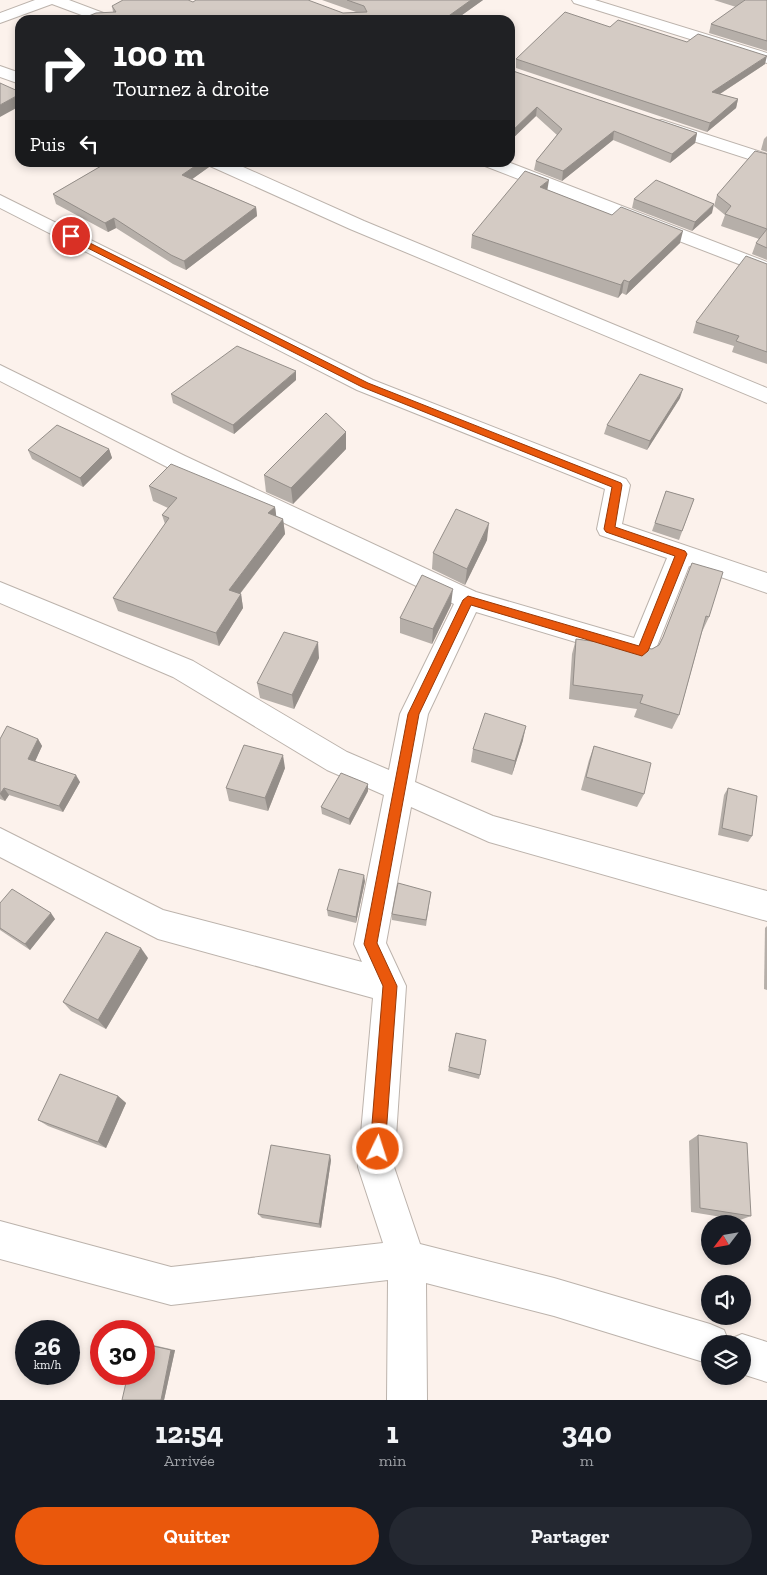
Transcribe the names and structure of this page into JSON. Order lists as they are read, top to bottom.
{
  "north": "bottom left",
  "page": {
    "turn": ["100 m", "Tournez à droite"],
    "then": "Puis",
    "speed": "26 km/h",
    "limit": "30",
    "eta": [
      "12:54",
      "Arrivée",
      "1",
      "min",
      "340",
      "m"
    ],
    "buttons": ["Quitter", "Partager"]
  }
}
